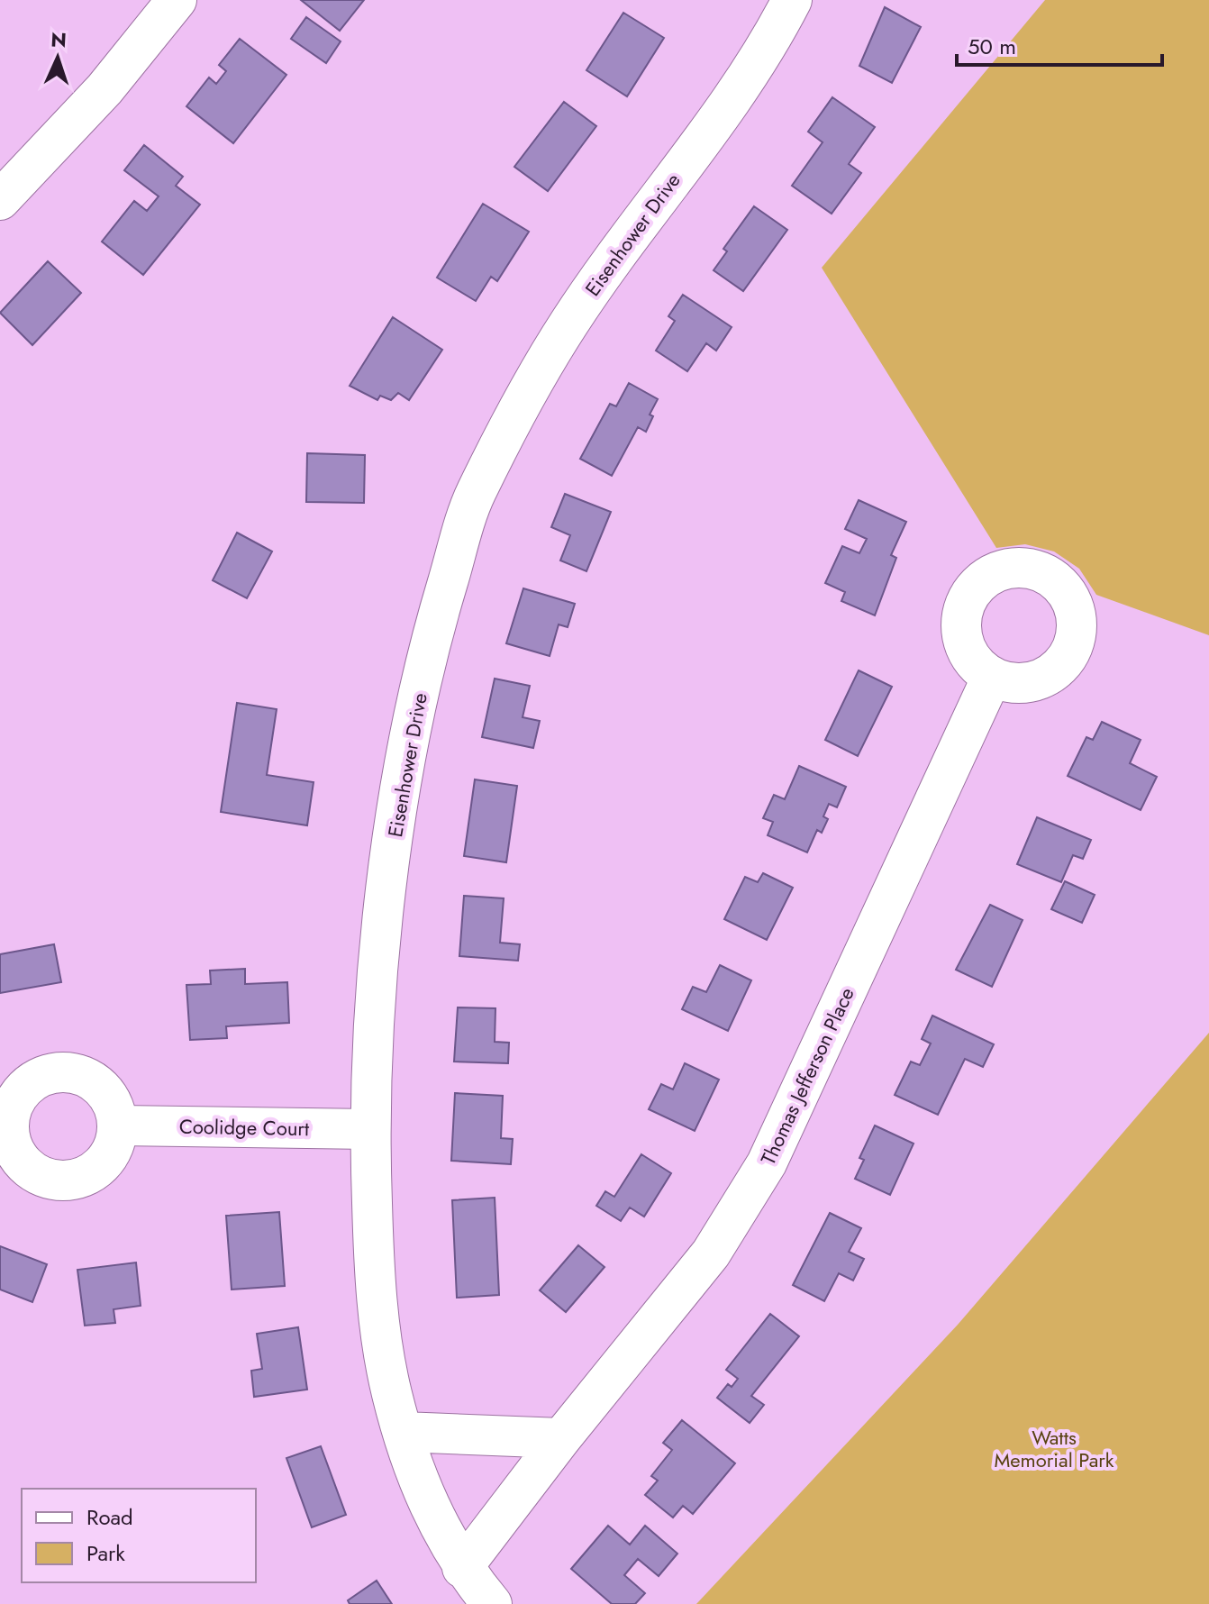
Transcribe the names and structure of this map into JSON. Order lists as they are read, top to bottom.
{
  "streets": {
    "street": ["Eisenhower Drive", "Thomas Jefferson Place", "Coolidge Court"]
  },
  "crossings": [
    ["Eisenhower Drive", "Thomas Jefferson Place"],
    ["Eisenhower Drive", "Coolidge Court"]
  ],
  "parks": ["Watts Memorial Park"],
  "legend": ["Road", "Park"],
  "scale_bar": "50 m",
  "north": "top"
}
